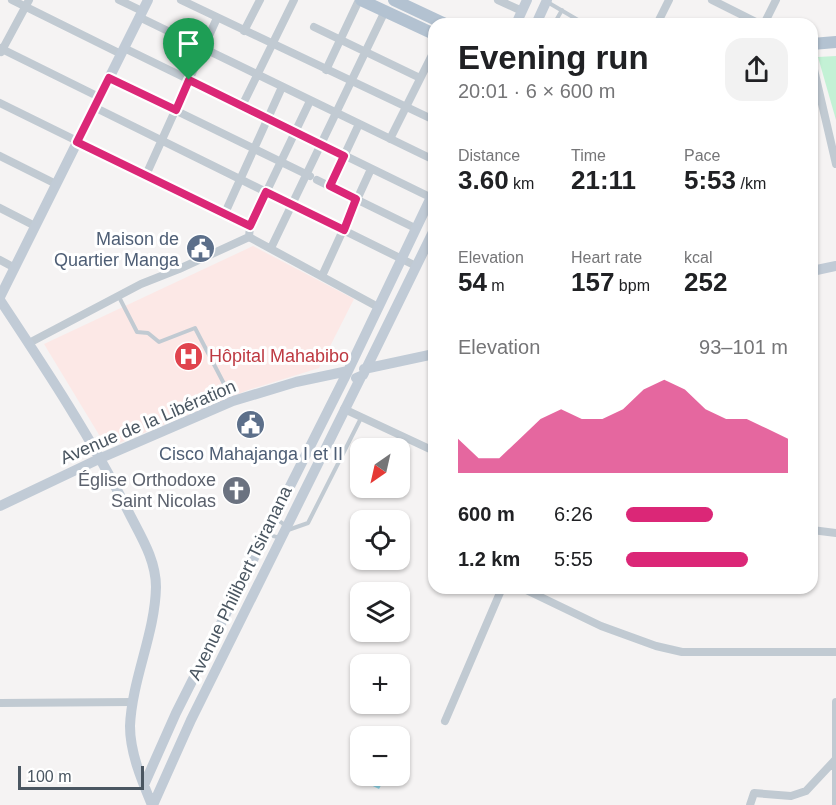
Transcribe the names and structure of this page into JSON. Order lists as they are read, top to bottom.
{
  "streets": {
    "main road": ["Avenue de la Libération", "Avenue Philibert Tsiranana"]
  },
  "crossings": [
    ["Avenue de la Libération", "Avenue Philibert Tsiranana"]
  ],
  "places": {
    "public building": ["Maison de Quartier Manga", "Cisco Mahajanga I et II"],
    "hospital": ["Hôpital Mahabibo"],
    "church": ["Église Orthodoxe Saint Nicolas"]
  },
  "scale_bar": "100 m",
  "north": "bottom left",
  "page": {
    "heading": ["Evening run", "20:01 · 6 × 600 m"],
    "stats": [
      ["Distance", "3.60 km"],
      ["Time", "21:11"],
      ["Pace", "5:53 /km"],
      ["Elevation", "54 m"],
      ["Heart rate", "157 bpm"],
      ["kcal", "252"]
    ],
    "chart": ["Elevation", "93–101 m"],
    "map_buttons": ["+", "−"],
    "list": [
      {
        "name": "600 m",
        "note": "6:26"
      },
      {
        "name": "1.2 km",
        "note": "5:55"
      }
    ],
    "scale": "100 m"
  }
}
